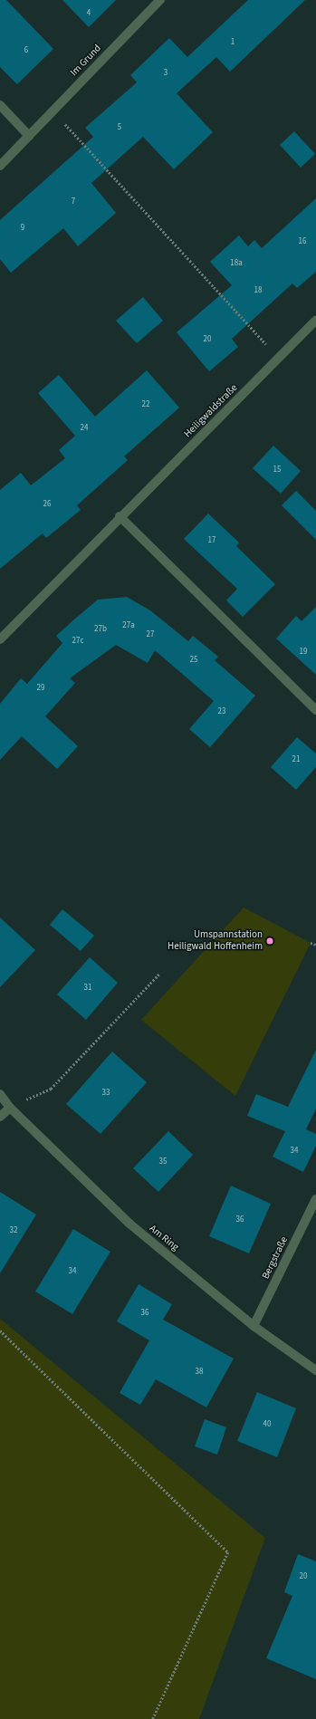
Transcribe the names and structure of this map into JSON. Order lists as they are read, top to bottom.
{
  "streets": {
    "street": [
      "Im Grund",
      "Heiligwaldstraße",
      "Am Ring",
      "Bergstraße"
    ]
  },
  "crossings": [
    ["Am Ring", "Bergstraße"]
  ],
  "places": ["Umspannstation Heiligwald Hoffenheim"],
  "house_numbers": [
    "4",
    "1",
    "6",
    "3",
    "5",
    "7",
    "9",
    "16",
    "18a",
    "18",
    "20",
    "22",
    "24",
    "15",
    "26",
    "17",
    "27a",
    "27b",
    "27",
    "27c",
    "19",
    "25",
    "29",
    "23",
    "21",
    "31",
    "33",
    "34",
    "35",
    "36",
    "32",
    "34",
    "36",
    "38",
    "40",
    "20"
  ]
}
